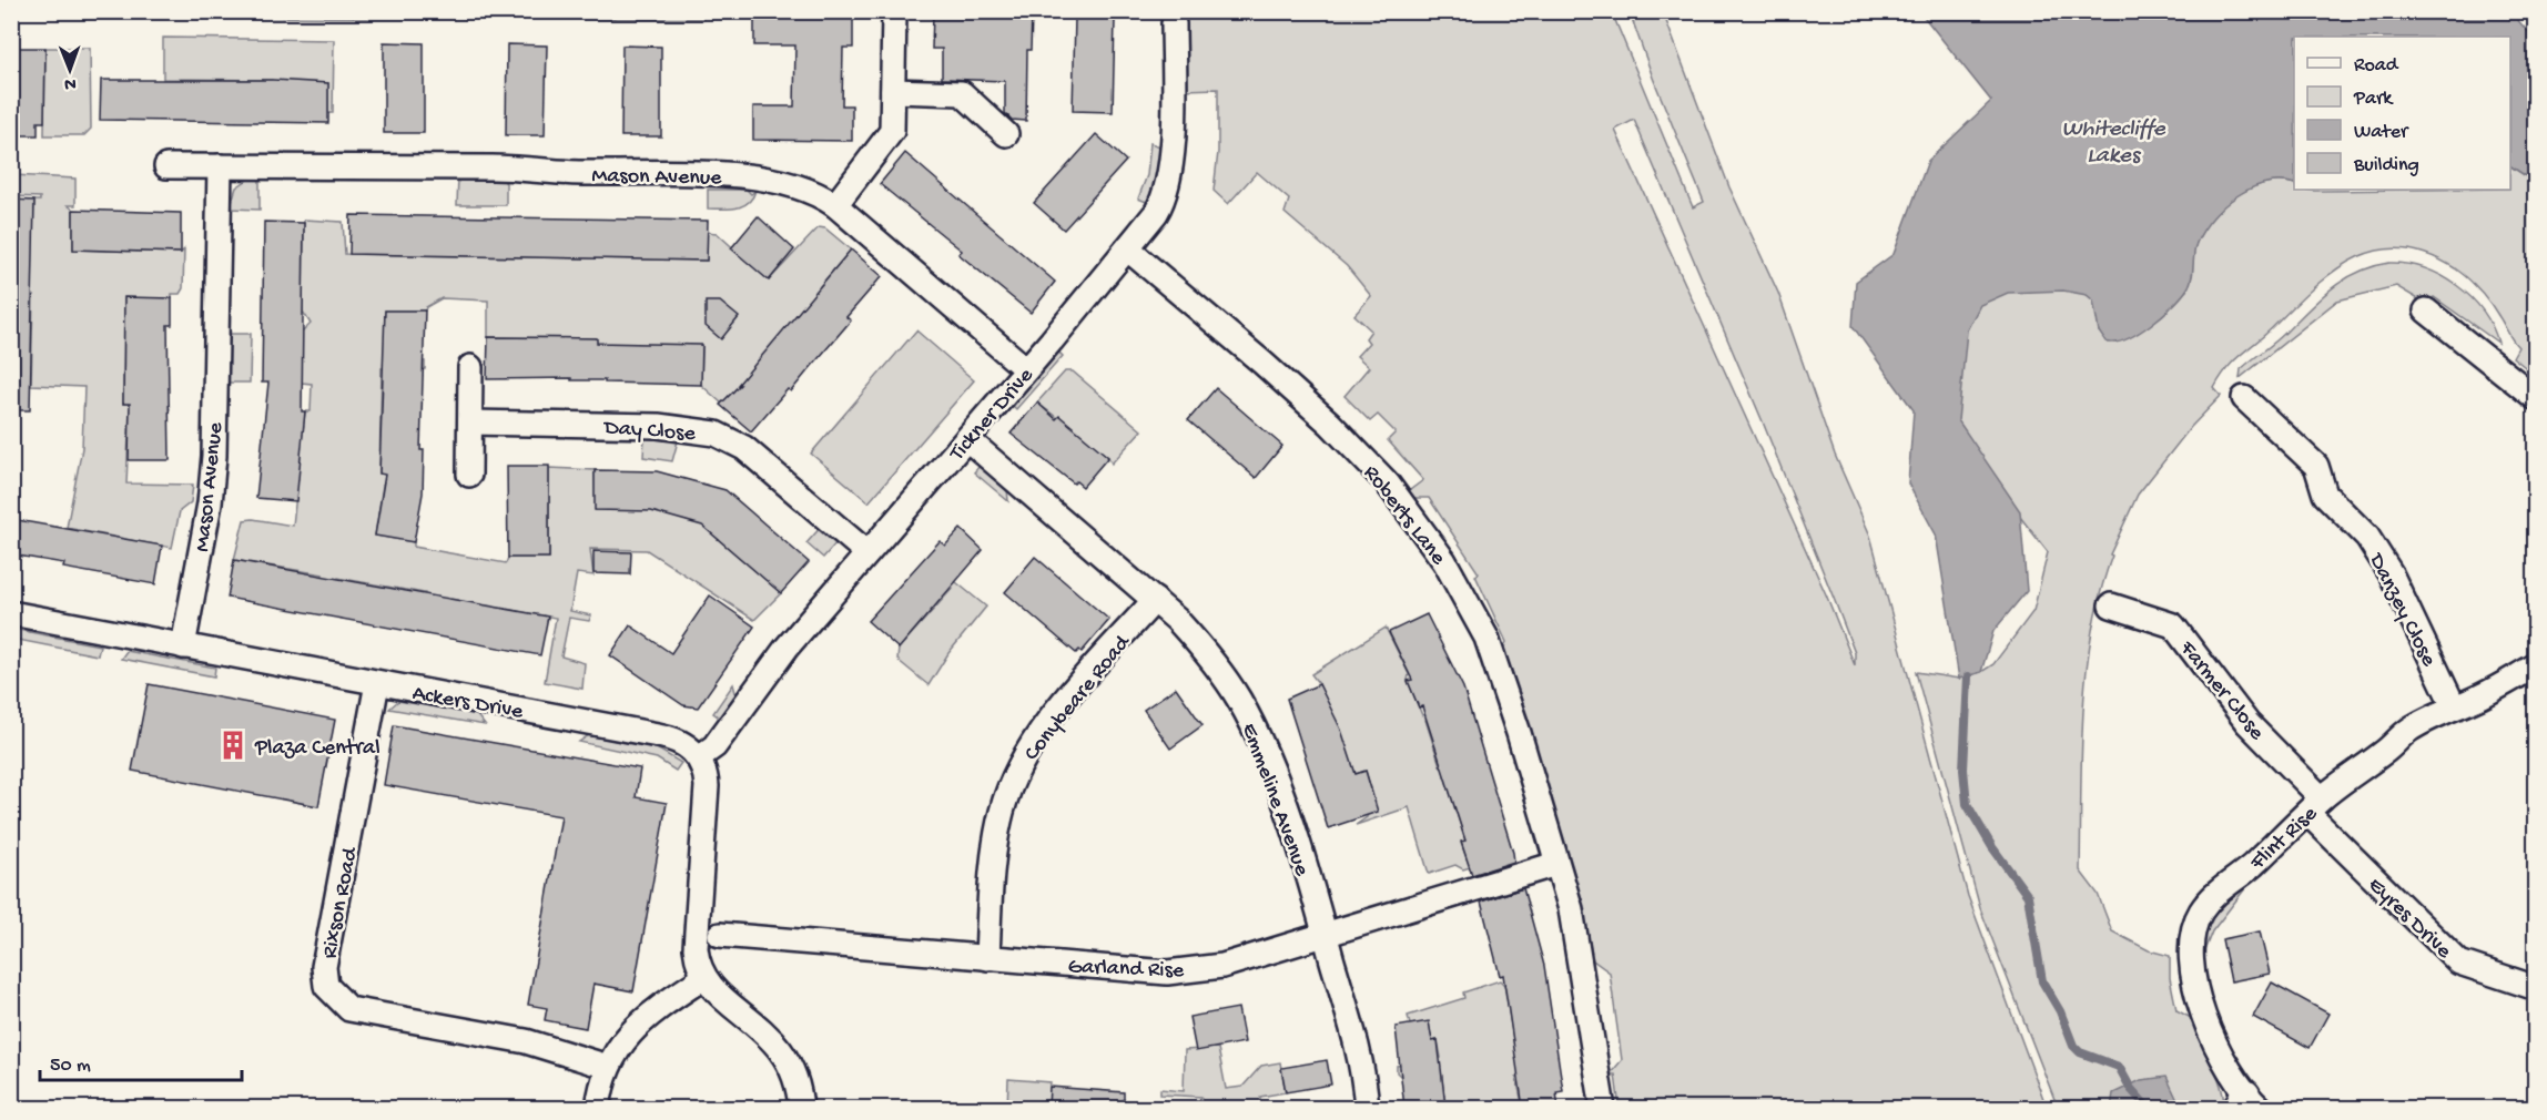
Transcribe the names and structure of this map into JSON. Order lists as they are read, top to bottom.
{
  "streets": {
    "street": [
      "Mason Avenue",
      "Tickner Drive",
      "Day Close",
      "Roberts Lane",
      "Danzey Close",
      "Farmer Close",
      "Conybeare Road",
      "Ackers Drive",
      "Emmeline Avenue",
      "Flint Rise",
      "Rixson Road",
      "Eyres Drive",
      "Garland Rise"
    ]
  },
  "crossings": [
    ["Mason Avenue", "Tickner Drive"],
    ["Mason Avenue", "Ackers Drive"],
    ["Tickner Drive", "Day Close"],
    ["Tickner Drive", "Roberts Lane"],
    ["Tickner Drive", "Ackers Drive"],
    ["Tickner Drive", "Emmeline Avenue"],
    ["Roberts Lane", "Garland Rise"],
    ["Danzey Close", "Flint Rise"],
    ["Farmer Close", "Flint Rise"],
    ["Farmer Close", "Eyres Drive"],
    ["Conybeare Road", "Emmeline Avenue"],
    ["Conybeare Road", "Garland Rise"],
    ["Ackers Drive", "Rixson Road"],
    ["Emmeline Avenue", "Garland Rise"],
    ["Flint Rise", "Eyres Drive"]
  ],
  "water": ["Whitecliffe Lakes"],
  "places": {
    "building": ["Plaza Central"]
  },
  "legend": [
    "Road",
    "Park",
    "Water",
    "Building"
  ],
  "scale_bar": "50 m",
  "north": "bottom"
}
